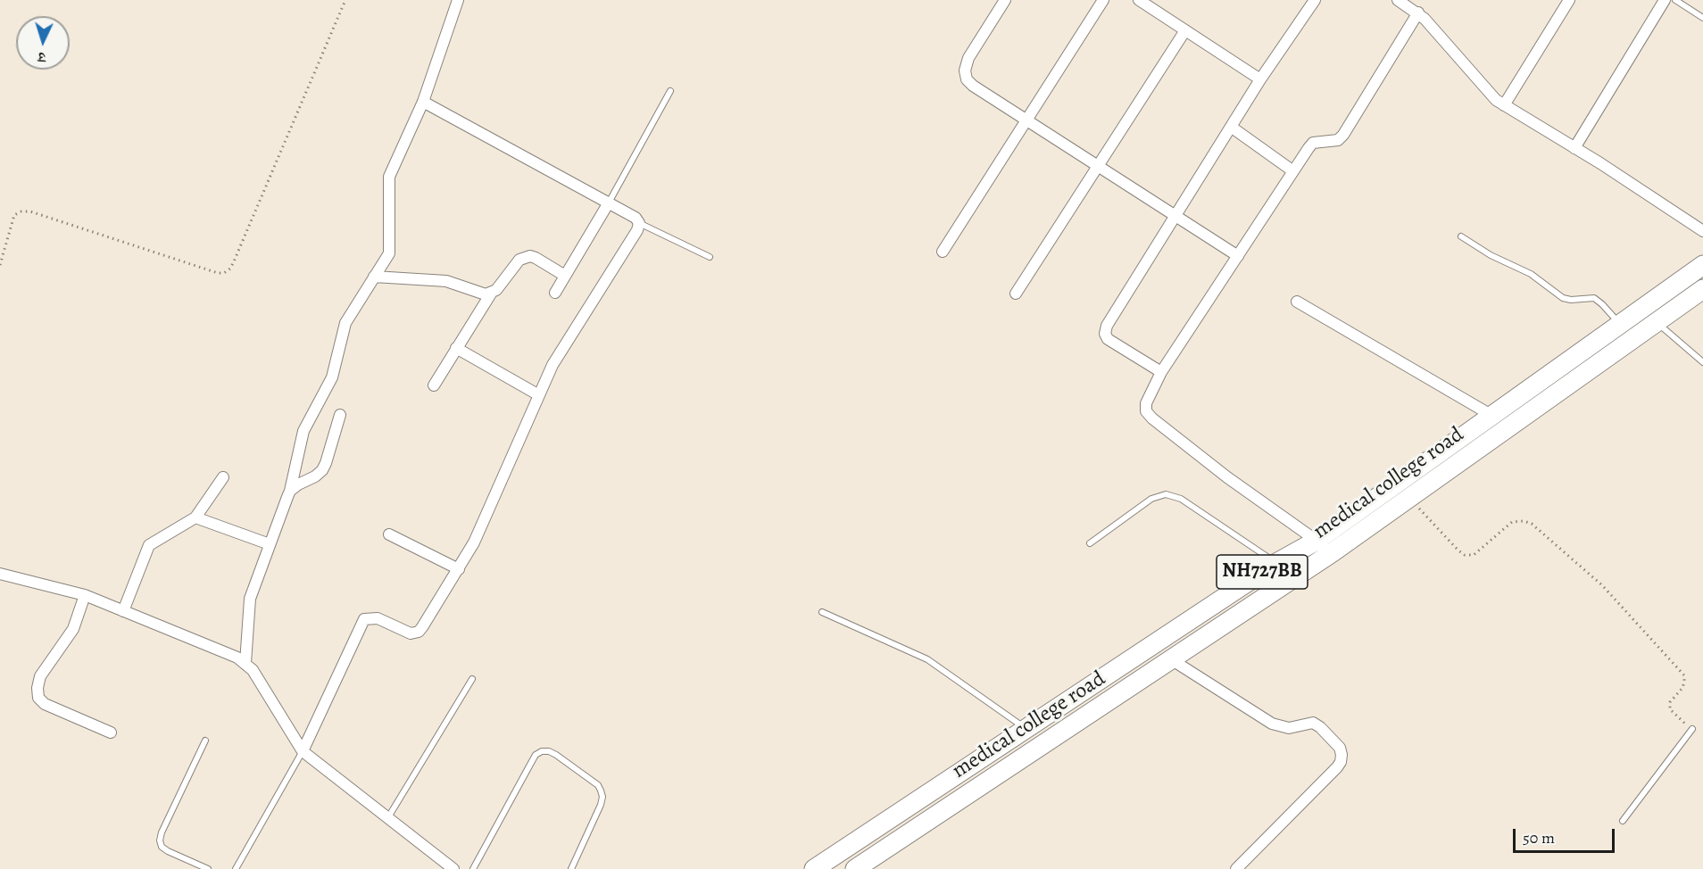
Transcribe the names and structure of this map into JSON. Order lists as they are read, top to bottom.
{
  "streets": {
    "highway": ["medical college road", "NH727BB"]
  },
  "crossings": [
    ["medical college road", "NH727BB"]
  ],
  "scale_bar": "50 m",
  "north": "bottom"
}
